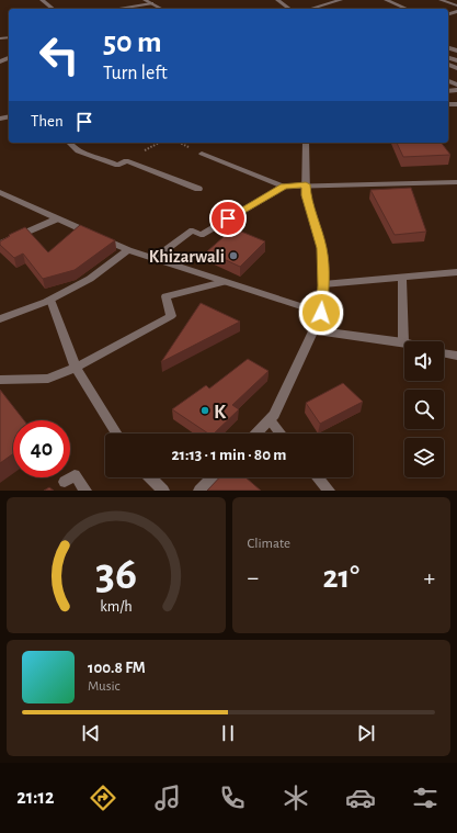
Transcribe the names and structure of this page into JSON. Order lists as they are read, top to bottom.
{
  "places": ["Khizarwali", "K"],
  "page": {
    "turn": ["50 m", "Turn left"],
    "then": "Then",
    "limit": "40",
    "trip": "21:13 · 1 min · 80 m",
    "tile": "Climate",
    "heat": ["−", "21°", "+"],
    "song": ["100.8 FM", "Music"],
    "tabs": "21:12",
    "gauge": ["36", "km/h"]
  }
}
